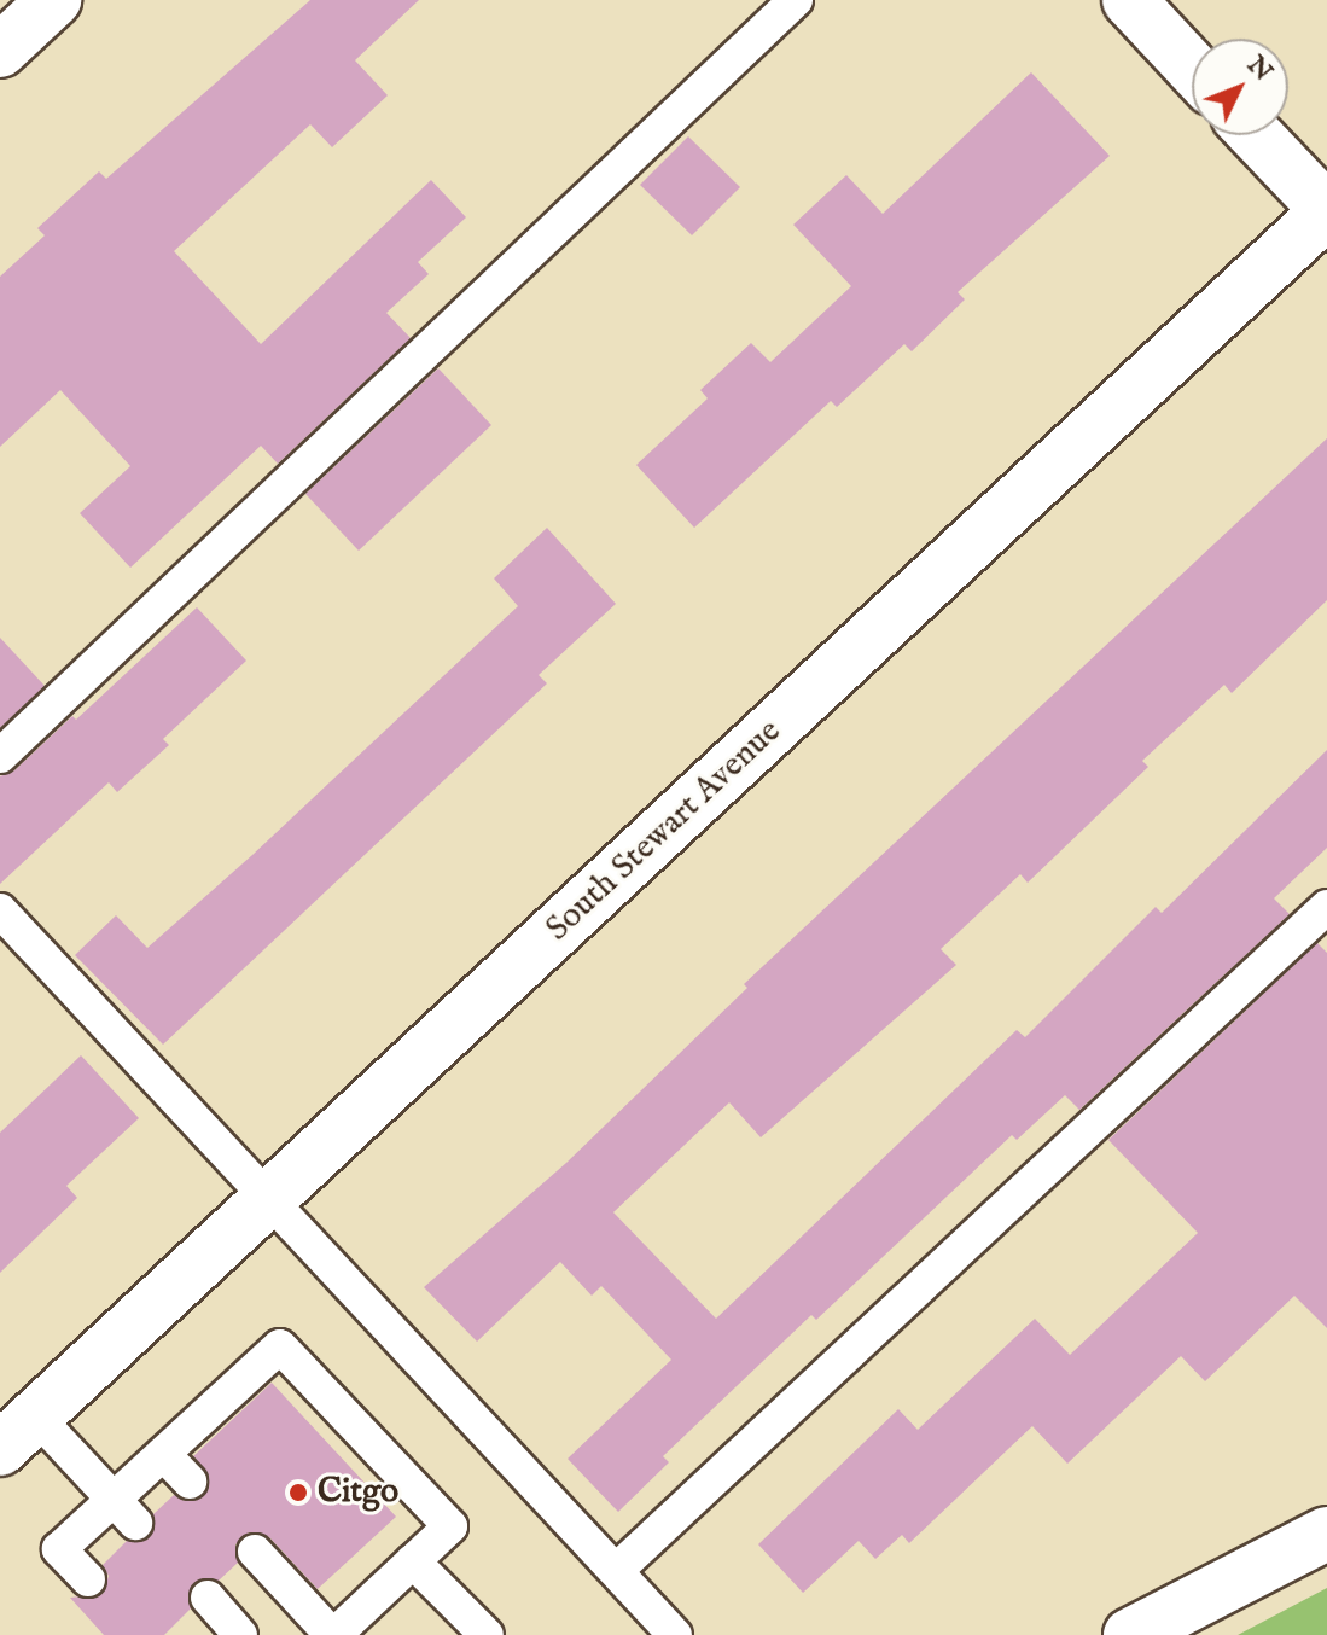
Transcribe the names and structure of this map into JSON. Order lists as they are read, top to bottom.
{
  "streets": {
    "street": ["South Stewart Avenue"]
  },
  "places": ["Citgo"],
  "north": "top right"
}
